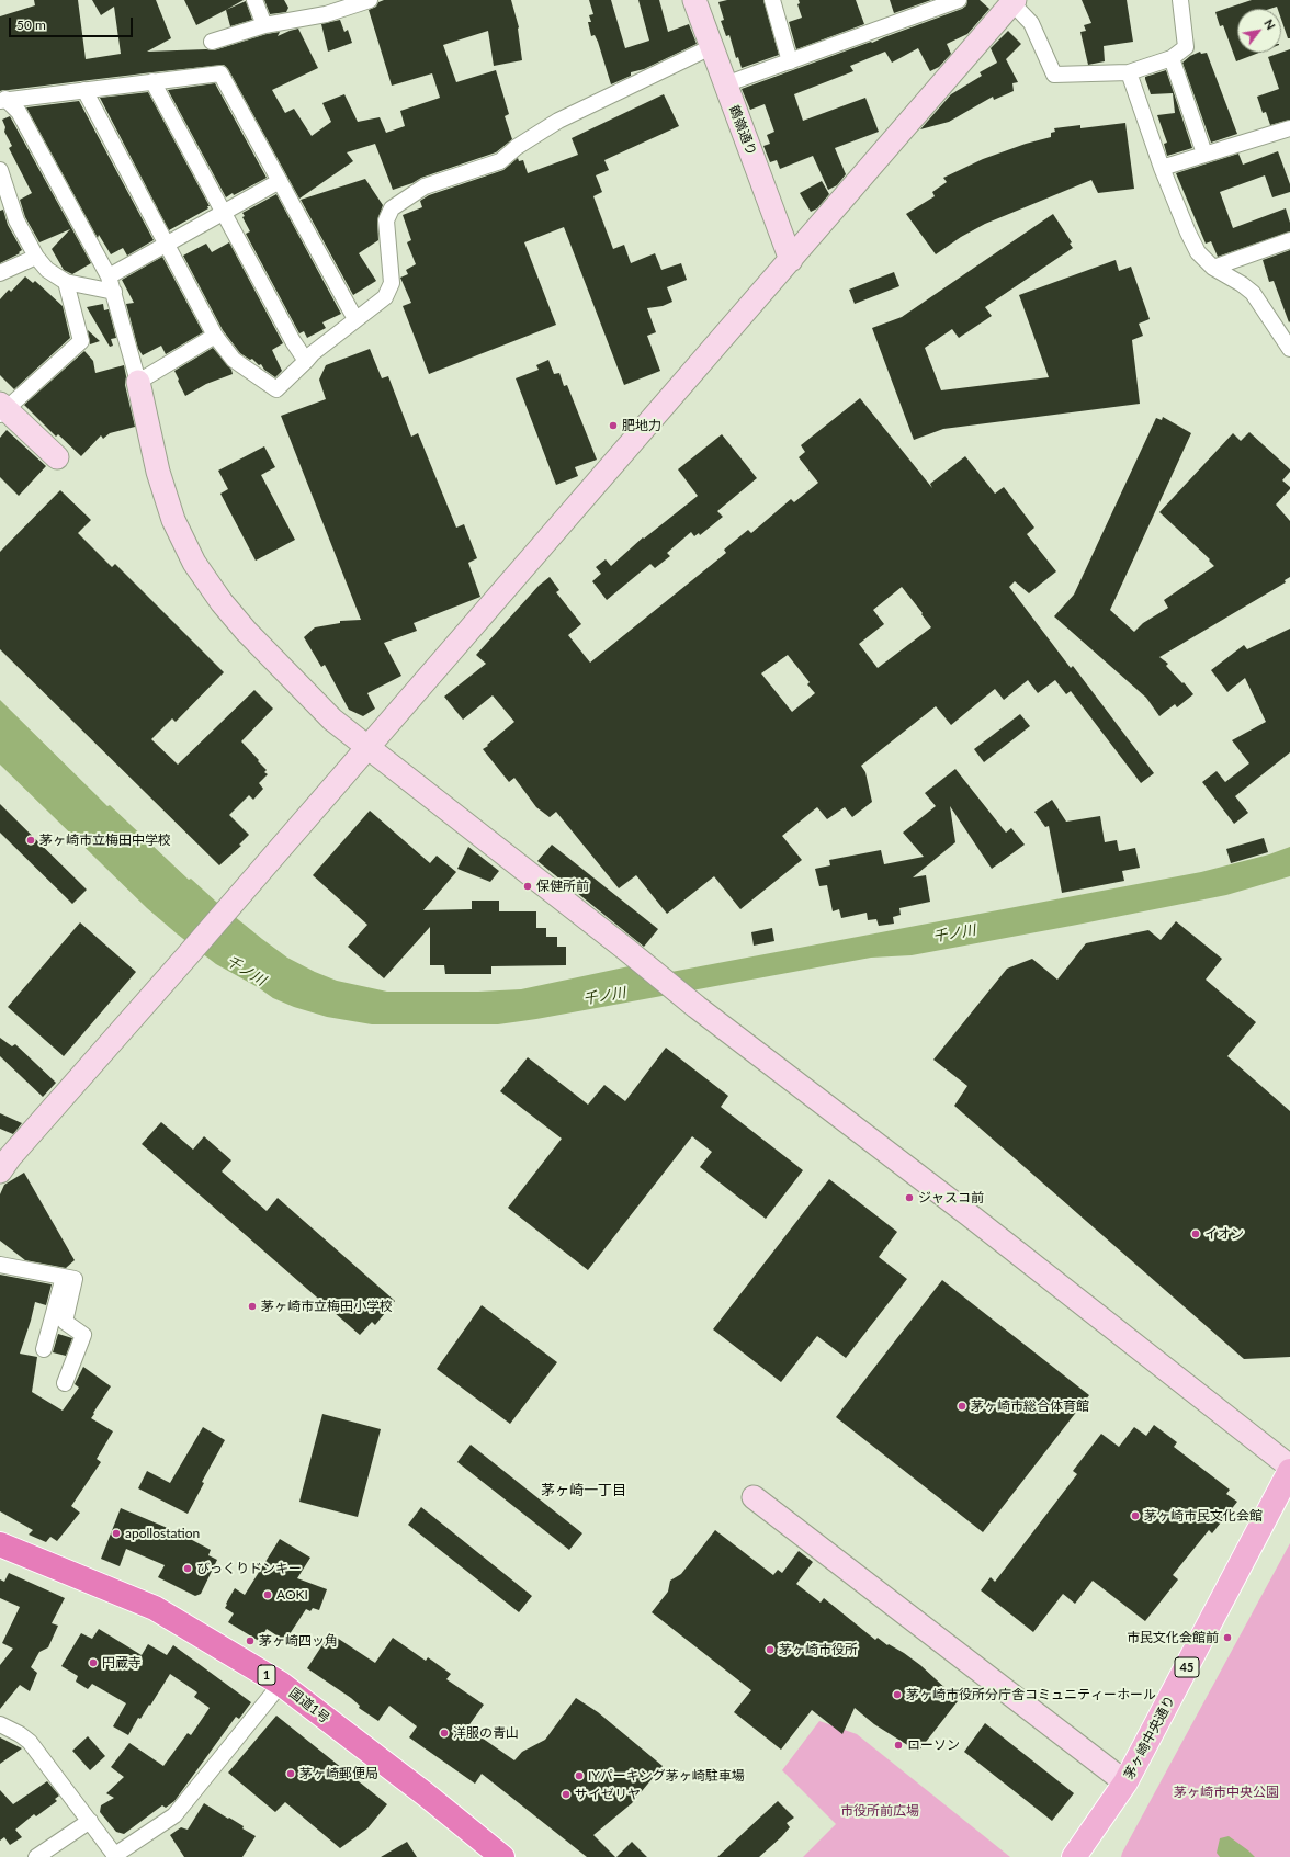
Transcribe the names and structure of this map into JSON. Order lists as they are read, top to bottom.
{
  "streets": {
    "highway": ["1", "国道1号"],
    "main road": ["45", "茅ヶ崎中央通り"],
    "street": ["鶴嶺通り"]
  },
  "districts": ["茅ヶ崎一丁目"],
  "water": ["千ノ川"],
  "parks": ["茅ヶ崎市中央公園", "市役所前広場"],
  "places": [
    "肥地力",
    "茅ヶ崎市立梅田中学校",
    "保健所前",
    "ジャスコ前",
    "イオン",
    "茅ヶ崎市立梅田小学校",
    "茅ヶ崎市総合体育館",
    "茅ヶ崎市民文化会館",
    "apollostation",
    "びっくりドンキー",
    "AOKI",
    "市民文化会館前",
    "茅ヶ崎四ッ角",
    "茅ヶ崎市役所",
    "円蔵寺",
    "茅ヶ崎市役所分庁舎コミュニティーホール",
    "洋服の青山",
    "ローソン",
    "茅ヶ崎郵便局",
    "IYパーキング茅ヶ崎駐車場",
    "サイゼリヤ"
  ],
  "scale_bar": "50 m",
  "north": "top right"
}
